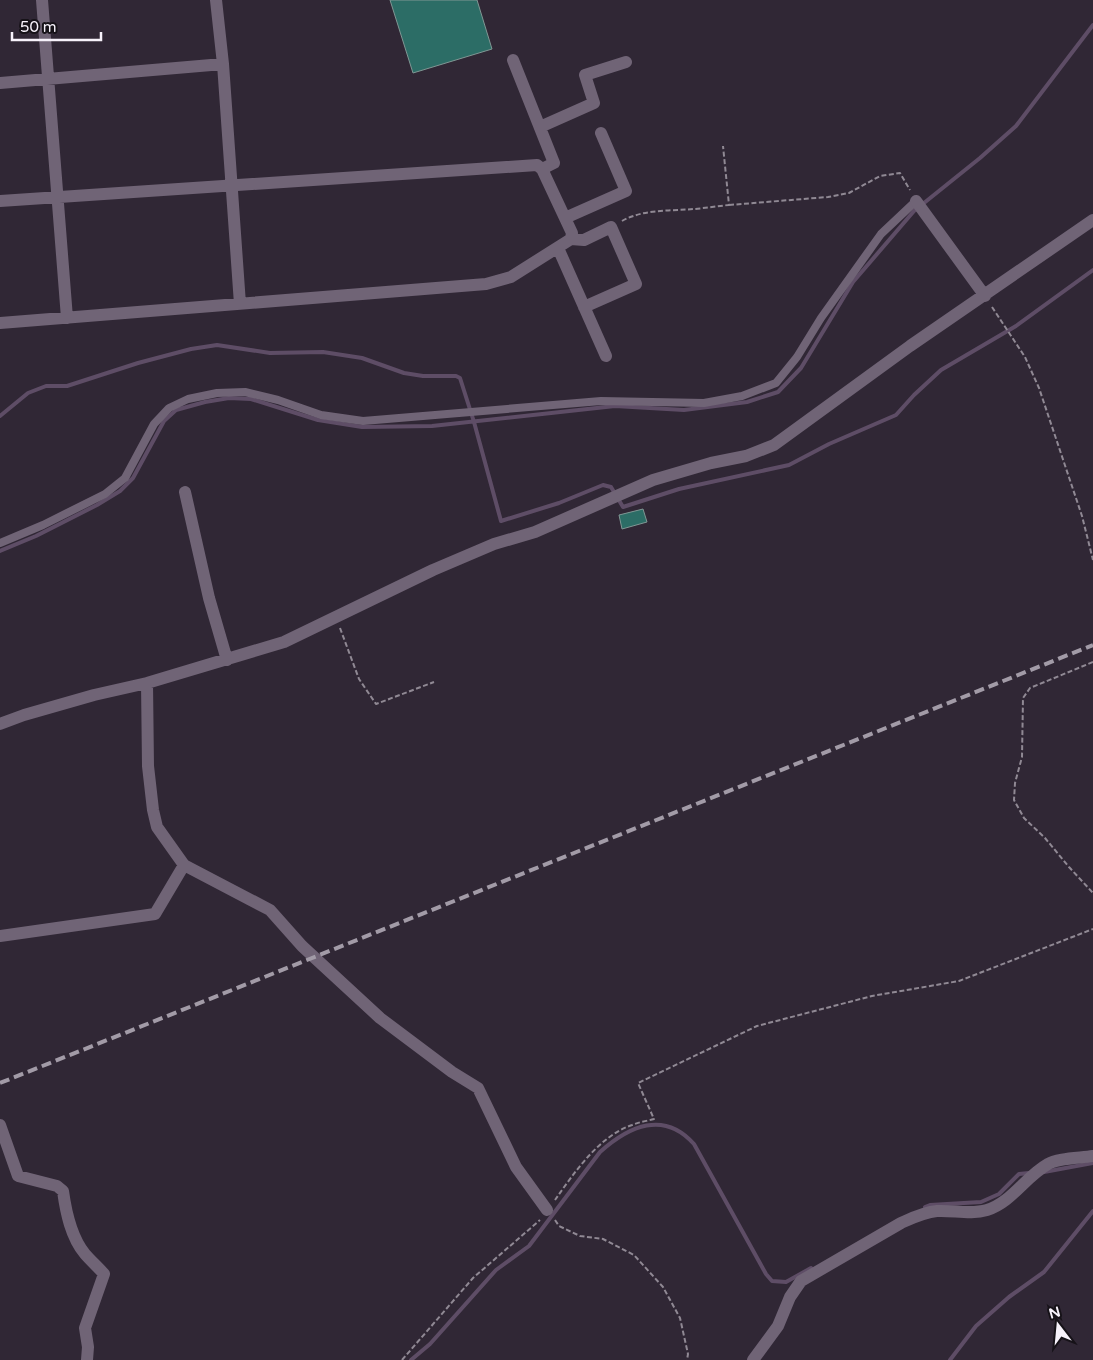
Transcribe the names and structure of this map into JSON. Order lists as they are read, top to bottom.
{
  "scale_bar": "50 m",
  "north": "top"
}
